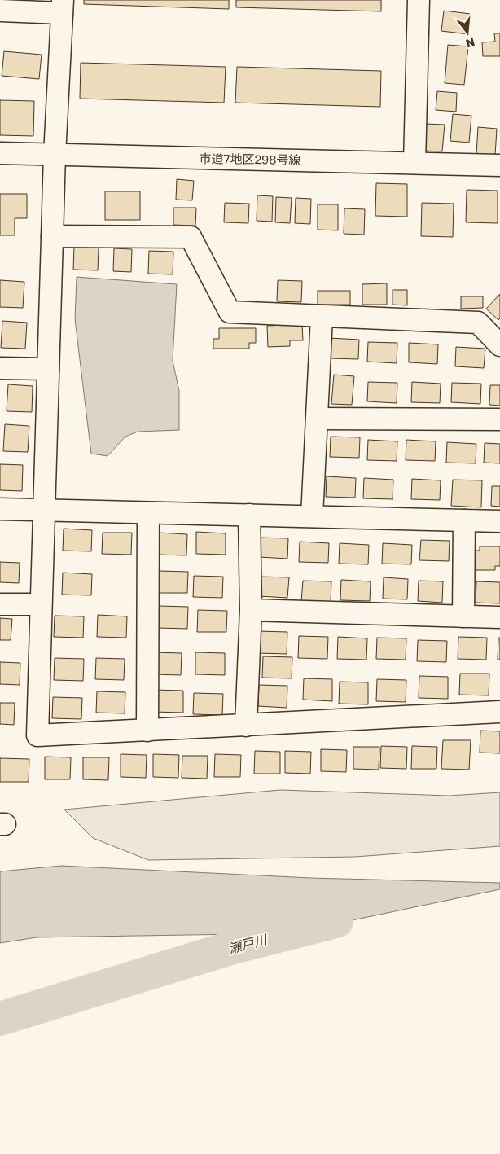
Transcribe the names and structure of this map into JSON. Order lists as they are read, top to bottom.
{
  "streets": {
    "street": ["市道7地区298号線"]
  },
  "water": ["瀬戸川"],
  "north": "bottom"
}
